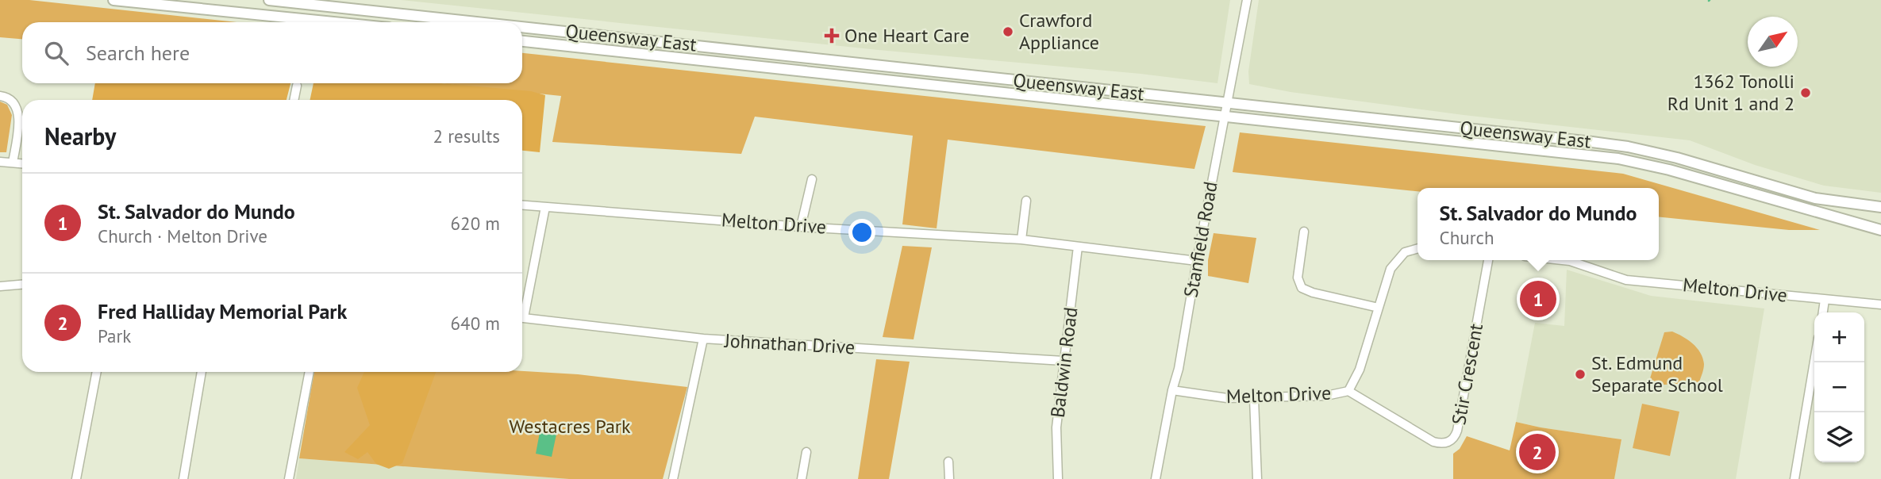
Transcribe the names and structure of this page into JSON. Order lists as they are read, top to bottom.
{
  "streets": {
    "main road": ["Queensway East"],
    "street": [
      "Melton Drive",
      "Stanfield Road",
      "Johnathan Drive",
      "Baldwin Road",
      "Stir Crescent"
    ]
  },
  "crossings": [
    ["Queensway East", "Stanfield Road"],
    ["Melton Drive", "Stanfield Road"],
    ["Melton Drive", "Baldwin Road"],
    ["Melton Drive", "Stir Crescent"],
    ["Johnathan Drive", "Baldwin Road"]
  ],
  "parks": ["Westacres Park"],
  "places": {
    "other": ["Crawford Appliance", "1362 Tonolli Rd Unit 1 and 2", "St. Edmund Separate School"],
    "health": ["One Heart Care"]
  },
  "north": "top right",
  "page": {
    "search": "Search here",
    "heading": ["Nearby", "2 results"],
    "list": [
      {
        "mark": "1",
        "name": "St. Salvador do Mundo",
        "note": "Church · Melton Drive",
        "value": "620 m"
      },
      {
        "mark": "2",
        "name": "Fred Halliday Memorial Park",
        "note": "Park",
        "value": "640 m"
      }
    ],
    "popup": ["St. Salvador do Mundo", "Church"],
    "pins": ["1", "2"],
    "map_buttons": ["+", "−"]
  }
}
